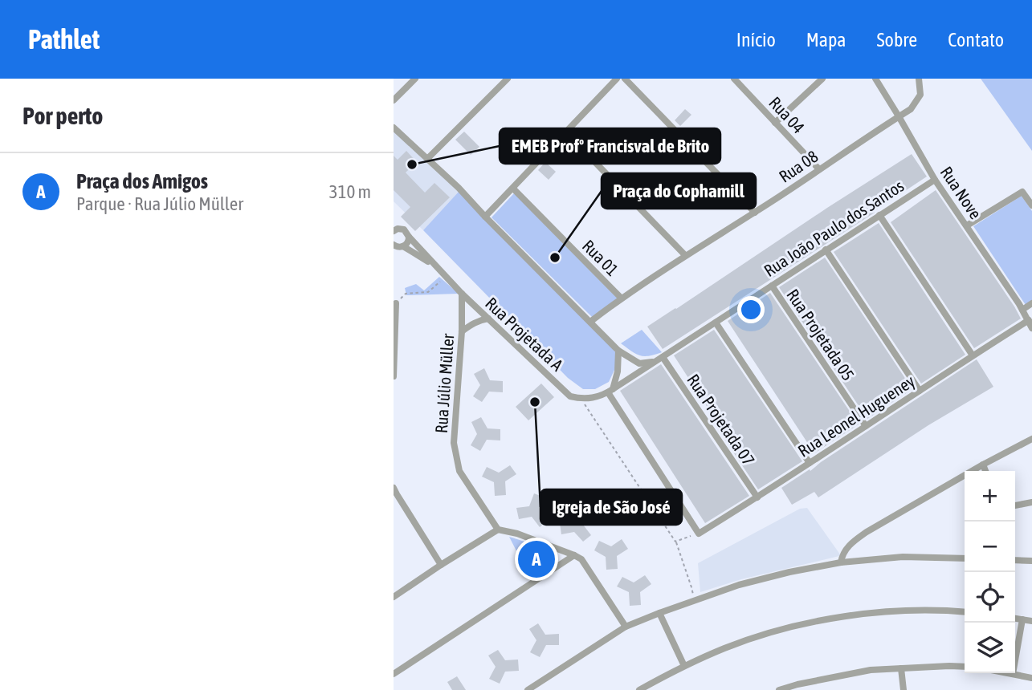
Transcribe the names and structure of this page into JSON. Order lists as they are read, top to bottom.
{
  "streets": {
    "street": [
      "Rua 04",
      "Rua 08",
      "Rua Nove",
      "Rua João Paulo dos Santos",
      "Rua 01",
      "Rua Projetada A",
      "Rua Projetada 05",
      "Rua Júlio Müller",
      "Rua Leonel Hugueney",
      "Rua Projetada 07"
    ]
  },
  "crossings": [
    ["Rua 04", "Rua 08"],
    ["Rua 08", "Rua Nove"],
    ["Rua 08", "Rua 01"],
    ["Rua Nove", "Rua João Paulo dos Santos"],
    ["Rua Nove", "Rua Leonel Hugueney"],
    ["Rua João Paulo dos Santos", "Rua Projetada 05"],
    ["Rua João Paulo dos Santos", "Rua Projetada 07"],
    ["Rua Projetada A", "Rua Júlio Müller"],
    ["Rua Projetada 05", "Rua Leonel Hugueney"],
    ["Rua Leonel Hugueney", "Rua Projetada 07"]
  ],
  "places": ["EMEB Profº Francisval de Brito", "Praça do Cophamill", "Igreja de São José"],
  "page": {
    "header": "Pathlet",
    "nav": [
      "Início",
      "Mapa",
      "Sobre",
      "Contato"
    ],
    "heading": "Por perto",
    "list": [
      {
        "mark": "A",
        "name": "Praça dos Amigos",
        "note": "Parque · Rua Júlio Müller",
        "value": "310 m"
      }
    ],
    "map_buttons": ["+", "−"],
    "pins": "A"
  }
}
